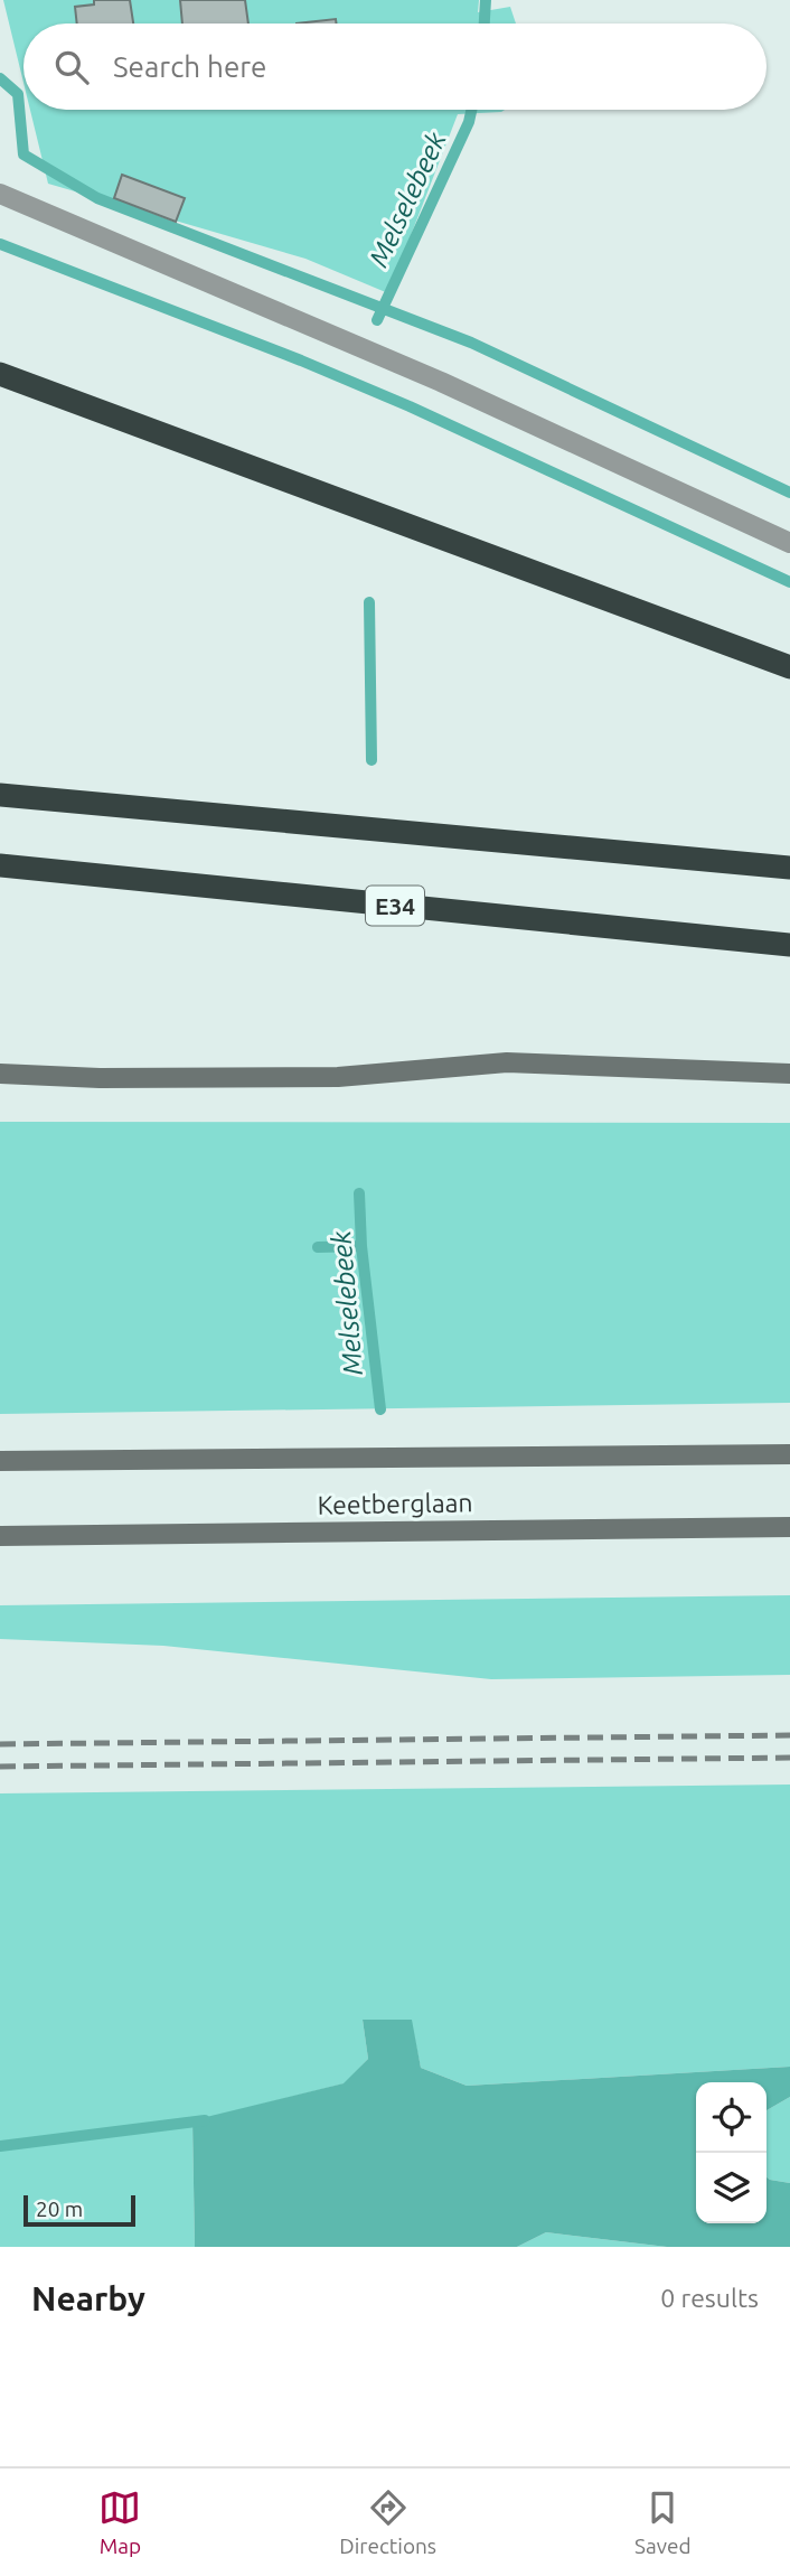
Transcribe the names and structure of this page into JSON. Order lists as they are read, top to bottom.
{
  "streets": {
    "highway": ["E34"],
    "main road": ["Keetberglaan"]
  },
  "water": ["Melselebeek"],
  "scale_bar": "20 m",
  "page": {
    "search": "Search here",
    "scale": "20 m",
    "heading": ["Nearby", "0 results"],
    "nav": ["Map", "Directions", "Saved"]
  }
}
